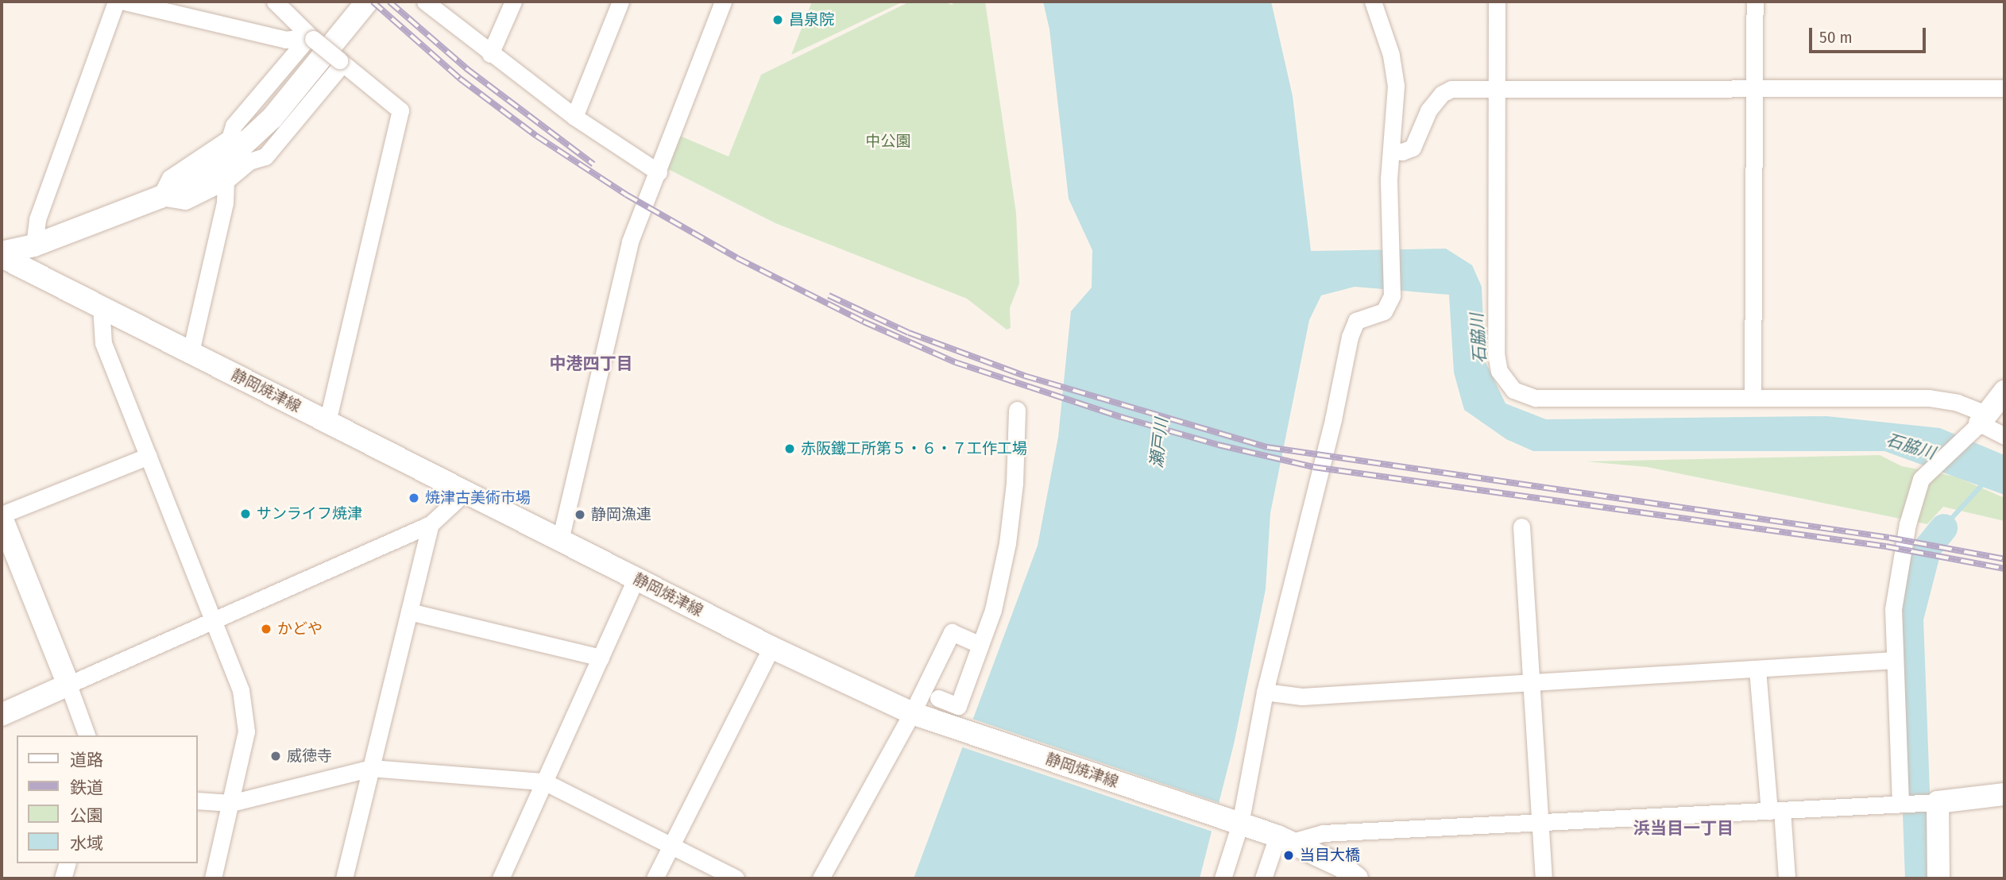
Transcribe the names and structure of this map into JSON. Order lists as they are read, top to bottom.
{
  "streets": {
    "main road": ["静岡焼津線"]
  },
  "districts": ["中港四丁目", "浜当目一丁目"],
  "water": ["石脇川", "瀬戸川"],
  "parks": ["中公園"],
  "places": [
    "昌泉院",
    "赤阪鐵工所第５・６・７工作工場",
    "焼津古美術市場",
    "サンライフ焼津",
    "静岡漁連",
    "かどや",
    "威徳寺",
    "当目大橋"
  ],
  "legend": [
    "道路",
    "鉄道",
    "公園",
    "水域"
  ],
  "scale_bar": "50 m"
}
